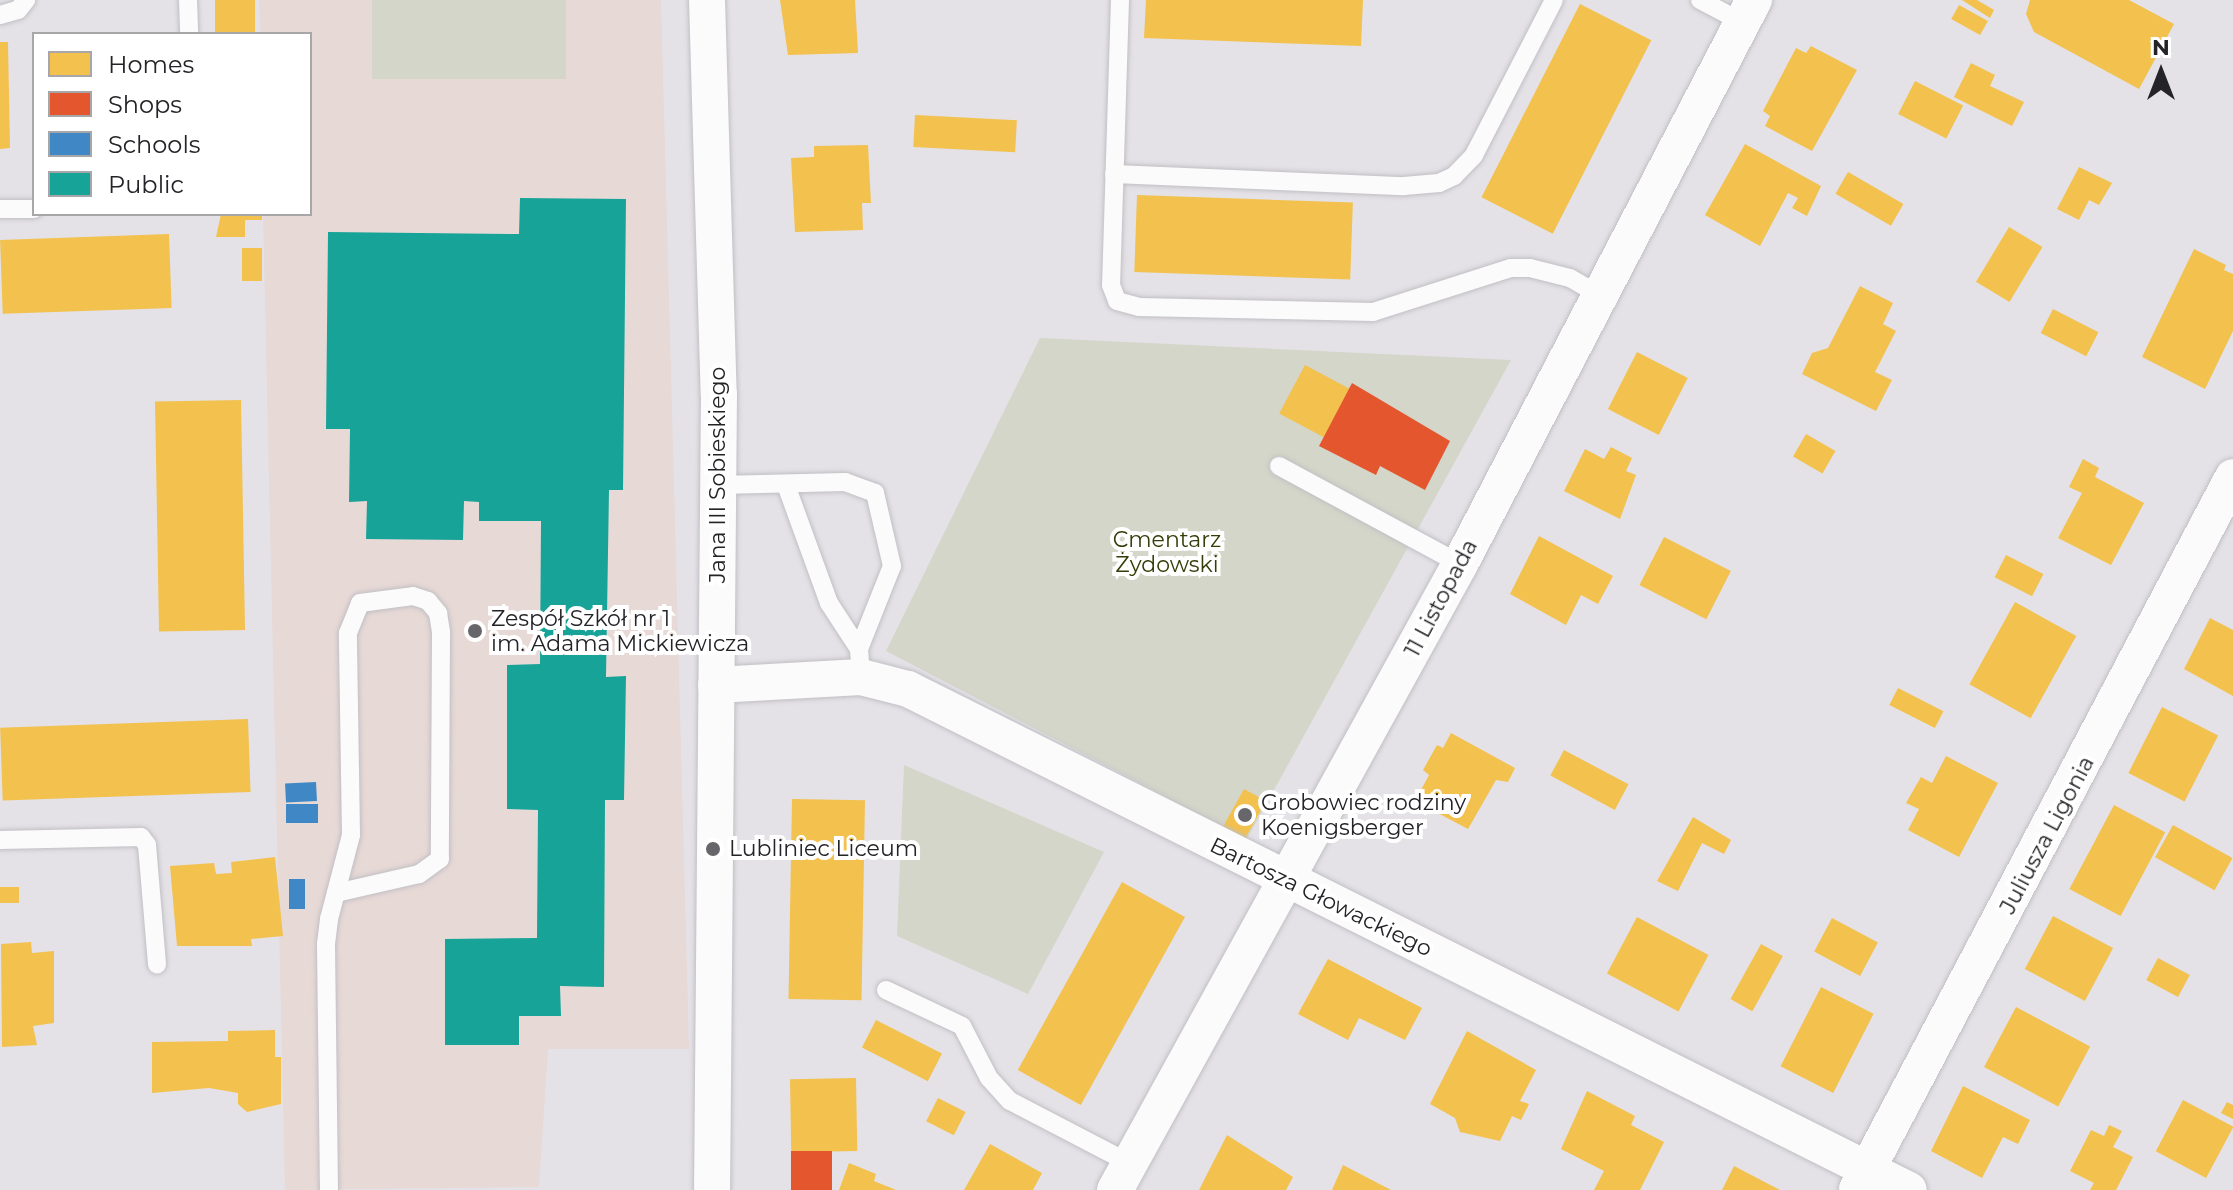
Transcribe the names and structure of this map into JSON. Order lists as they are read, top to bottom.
{
  "streets": {
    "street": [
      "Jana III Sobieskiego",
      "11 Listopada",
      "Juliusza Ligonia",
      "Bartosza Głowackiego"
    ]
  },
  "crossings": [
    ["Jana III Sobieskiego", "Bartosza Głowackiego"],
    ["11 Listopada", "Bartosza Głowackiego"],
    ["Juliusza Ligonia", "Bartosza Głowackiego"]
  ],
  "parks": ["Cmentarz Żydowski"],
  "places": ["Zespół Szkół nr 1 im. Adama Mickiewicza", "Grobowiec rodziny Koenigsberger", "Lubliniec Liceum"],
  "legend": [
    "Homes",
    "Shops",
    "Schools",
    "Public"
  ],
  "north": "top"
}
